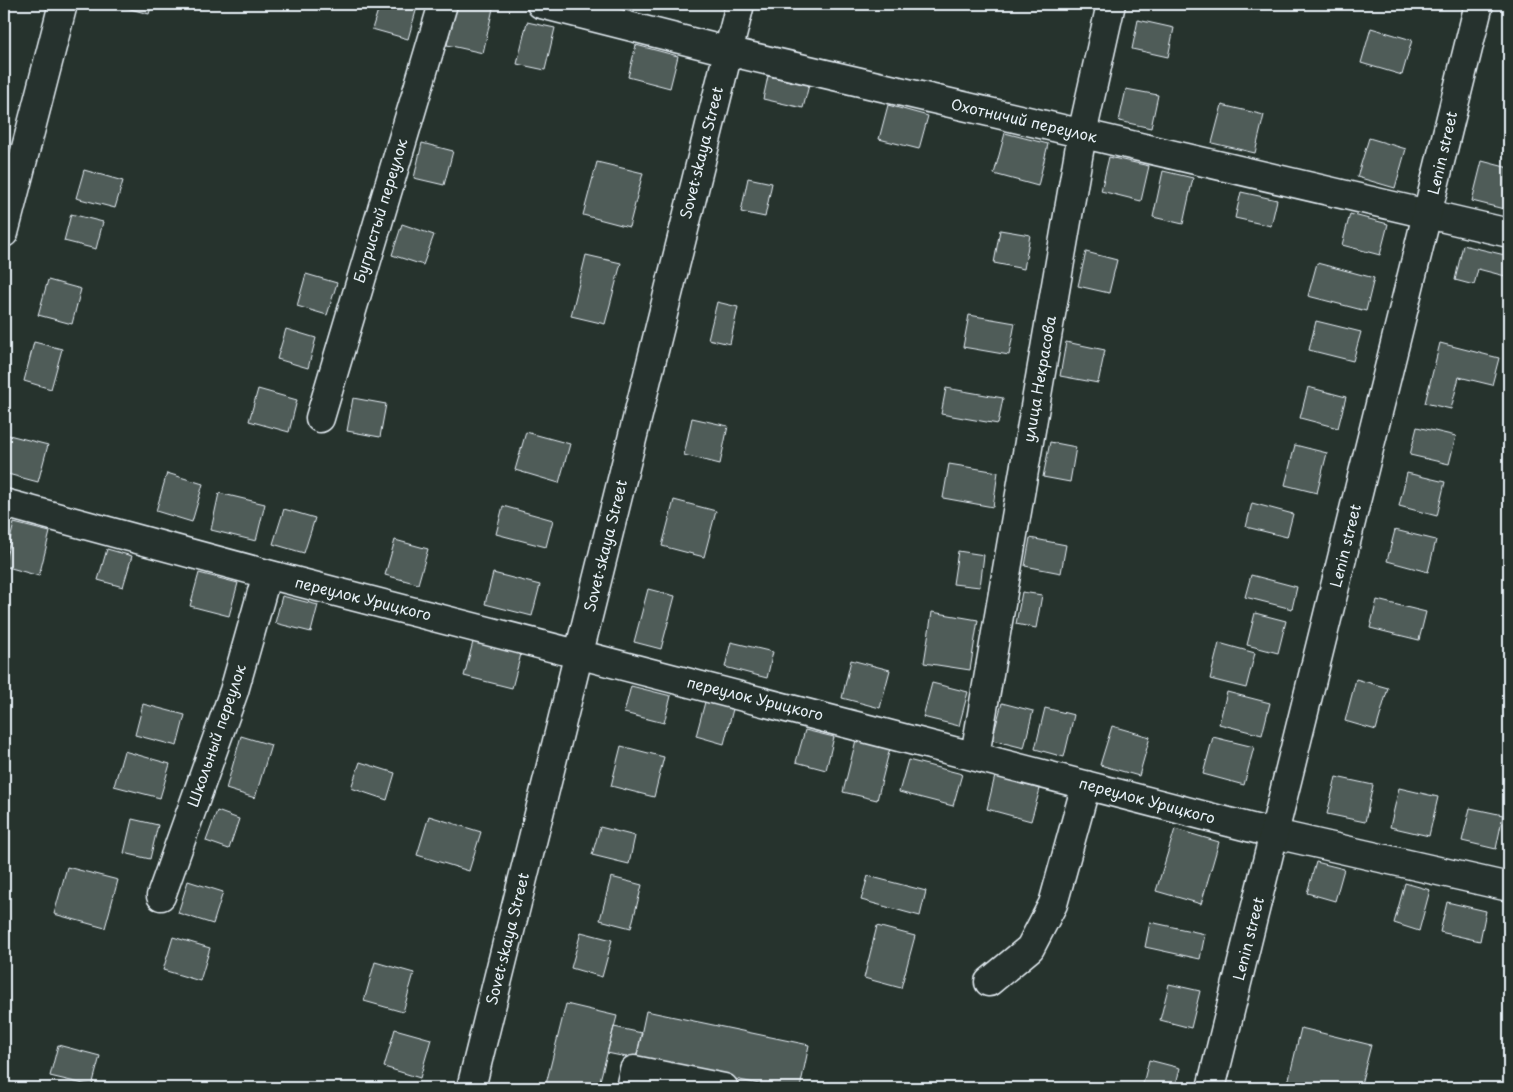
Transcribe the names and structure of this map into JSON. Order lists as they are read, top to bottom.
{
  "streets": {
    "street": [
      "Охотничий переулок",
      "Sovet·skaya Street",
      "Lenin street",
      "Бугристый переулок",
      "улица Некрасова",
      "переулок Урицкого",
      "Школьный переулок"
    ]
  },
  "crossings": [
    ["Охотничий переулок", "Sovet·skaya Street"],
    ["Охотничий переулок", "Lenin street"],
    ["Охотничий переулок", "улица Некрасова"],
    ["Sovet·skaya Street", "переулок Урицкого"],
    ["Lenin street", "переулок Урицкого"],
    ["улица Некрасова", "переулок Урицкого"],
    ["переулок Урицкого", "Школьный переулок"]
  ]
}
